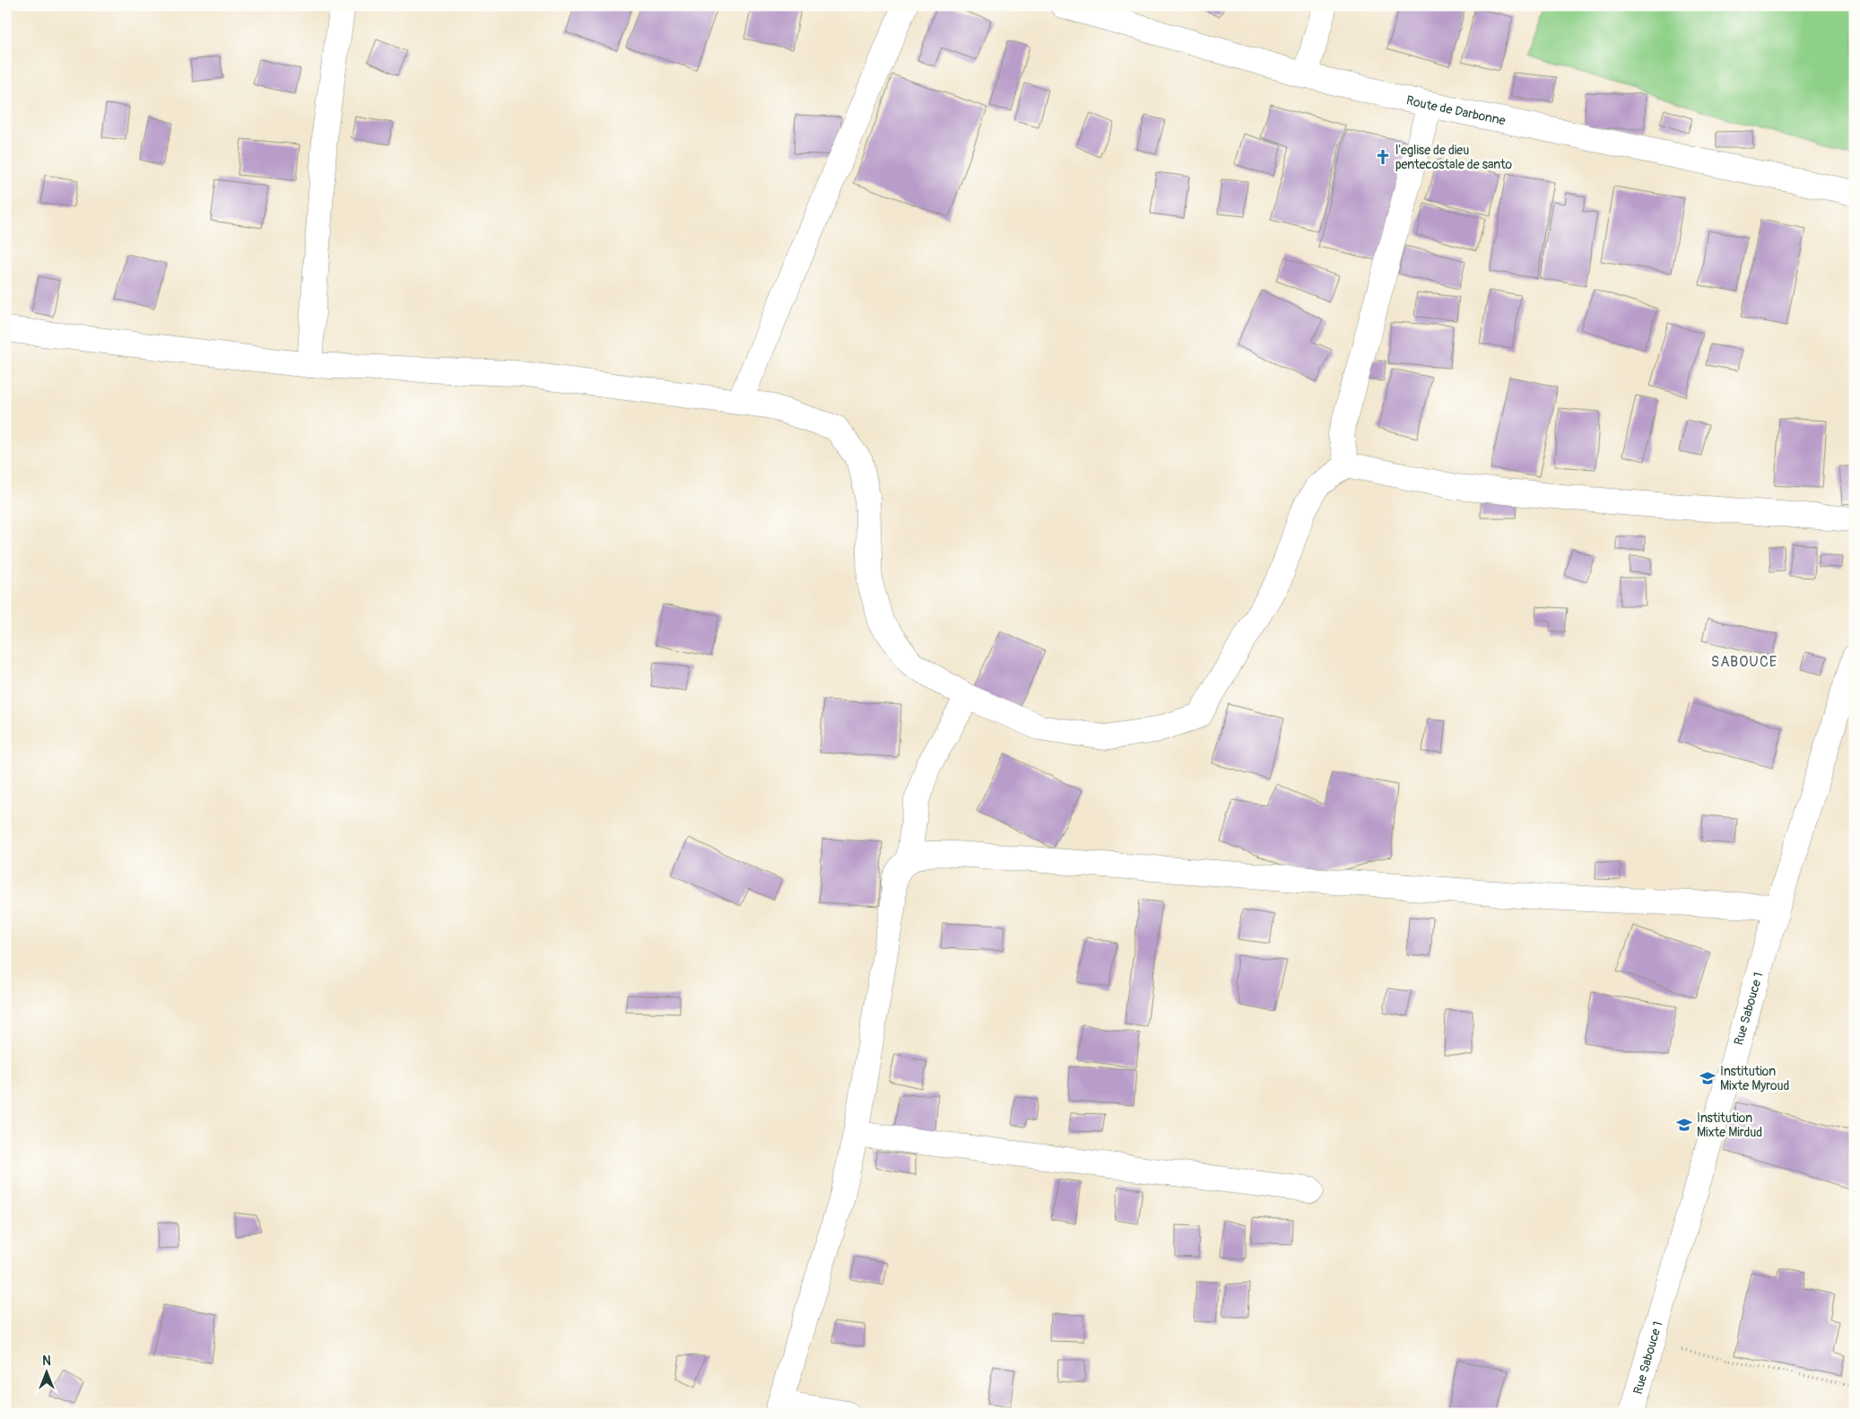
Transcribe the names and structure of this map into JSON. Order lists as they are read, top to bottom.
{
  "streets": {
    "street": ["Route de Darbonne", "Rue Sabouce 1"]
  },
  "districts": ["SABOUCE"],
  "places": {
    "church": ["l'eglise de dieu pentecostale de santo"],
    "school or university": ["Institution Mixte Myroud", "Institution Mixte Mirdud"]
  },
  "north": "top"
}
